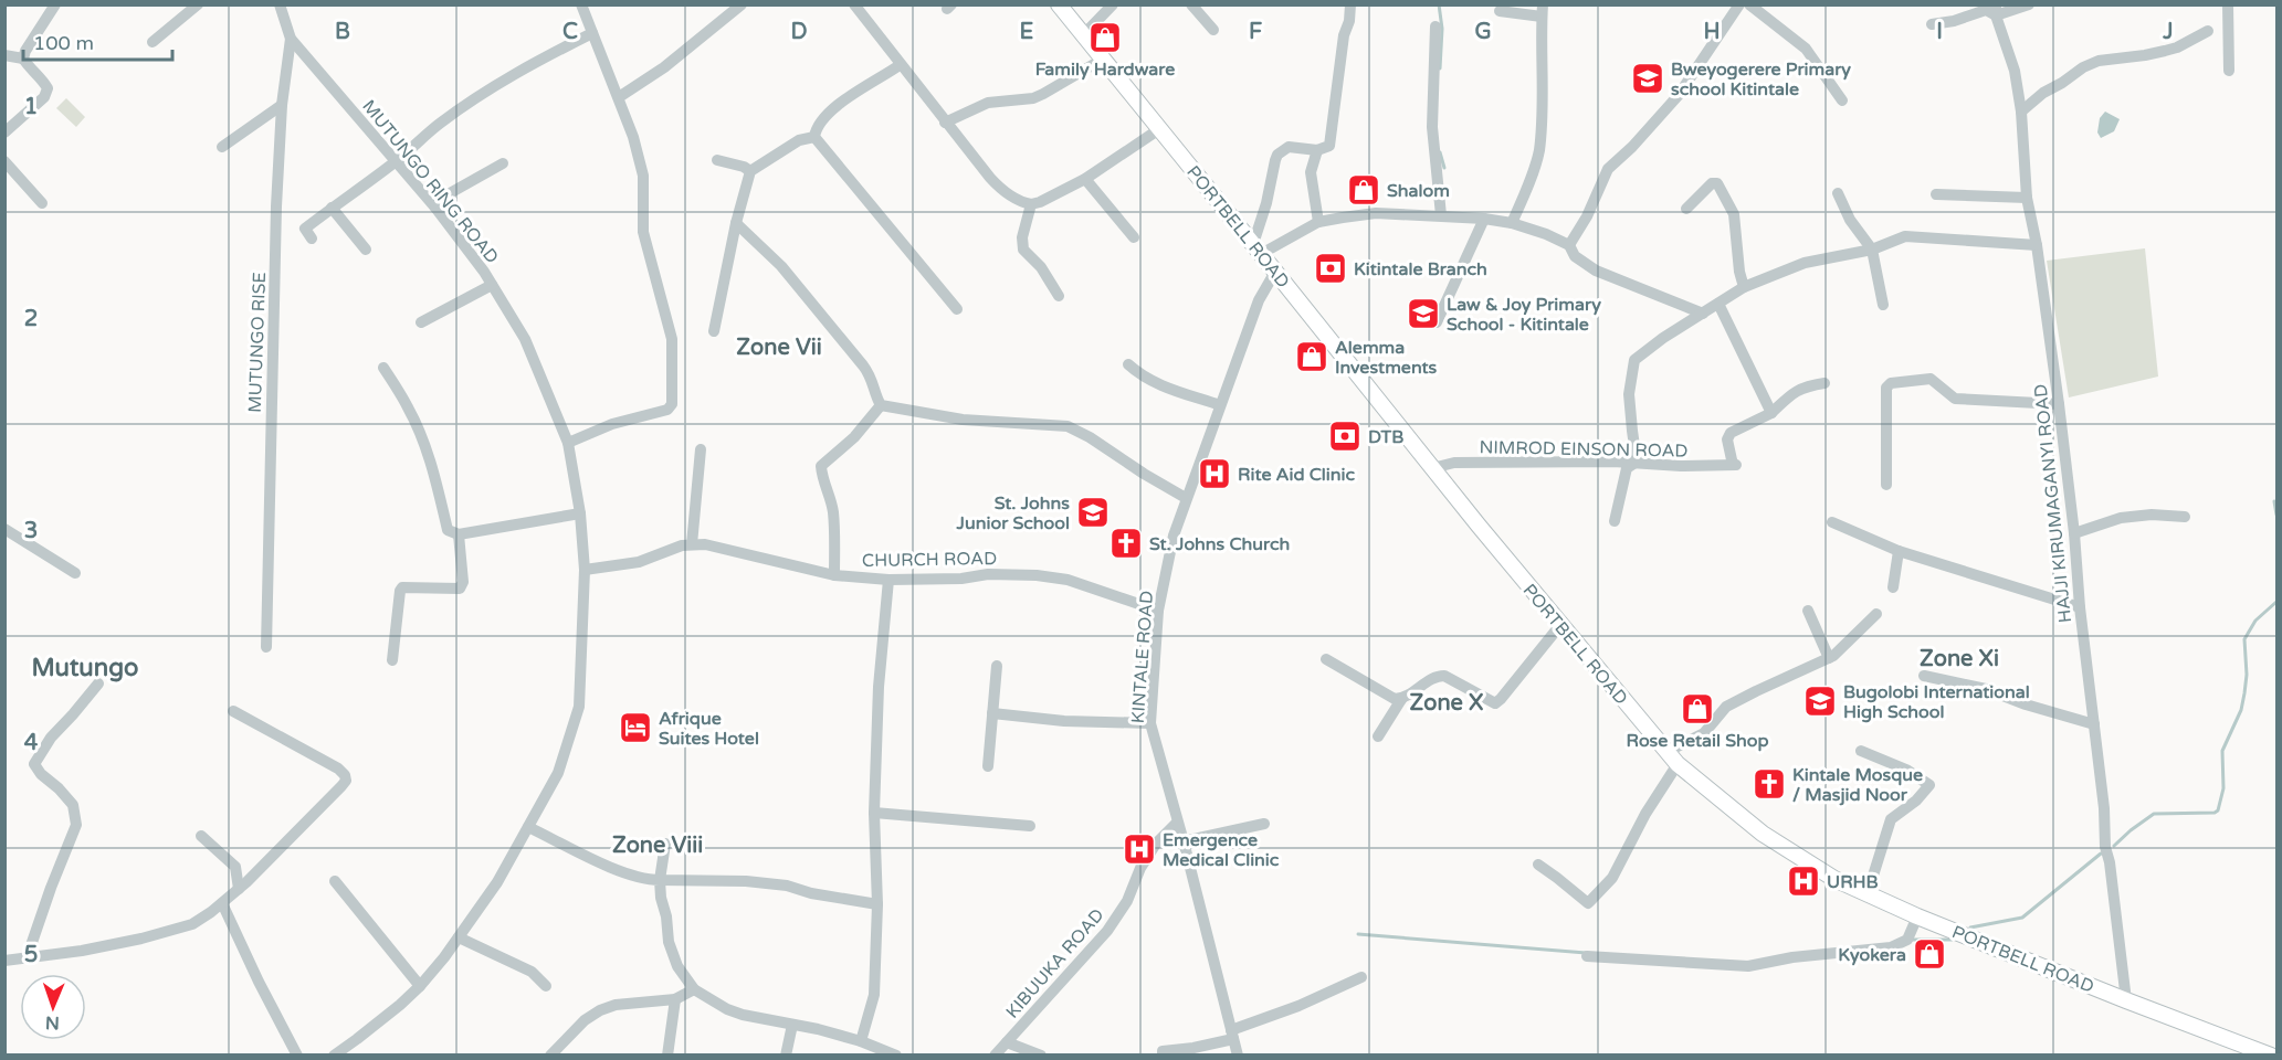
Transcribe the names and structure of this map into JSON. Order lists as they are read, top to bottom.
{
  "streets": {
    "main road": ["PORTBELL ROAD"],
    "street": [
      "MUTUNGO RING ROAD",
      "MUTUNGO RISE",
      "NIMROD EINSON ROAD",
      "HAJJI KIRUMAGANYI ROAD",
      "CHURCH ROAD",
      "KINTALE ROAD",
      "KIBUUKA ROAD"
    ]
  },
  "crossings": [
    ["MUTUNGO RING ROAD", "MUTUNGO RISE"],
    ["MUTUNGO RING ROAD", "CHURCH ROAD"],
    ["PORTBELL ROAD", "NIMROD EINSON ROAD"],
    ["PORTBELL ROAD", "HAJJI KIRUMAGANYI ROAD"],
    ["PORTBELL ROAD", "KINTALE ROAD"],
    ["CHURCH ROAD", "KINTALE ROAD"],
    ["KINTALE ROAD", "KIBUUKA ROAD"]
  ],
  "districts": [
    "Zone Vii",
    "Zone Xi",
    "Mutungo",
    "Zone X",
    "Zone Viii"
  ],
  "places": {
    "shop": [
      "Family Hardware",
      "Shalom",
      "Alemma Investments",
      "Rose Retail Shop",
      "Kyokera"
    ],
    "school or university": [
      "Bweyogerere Primary school Kitintale",
      "Law & Joy Primary School - Kitintale",
      "St. Johns Junior School",
      "Bugolobi International High School"
    ],
    "bank": ["Kitintale Branch", "DTB"],
    "hospital": ["Rite Aid Clinic", "Emergence Medical Clinic", "URHB"],
    "church": ["St. Johns Church", "Kintale Mosque / Masjid Noor"],
    "hotel": ["Afrique Suites Hotel"]
  },
  "scale_bar": "100 m",
  "north": "bottom",
  "grid": {
    "columns": [
      "B",
      "C",
      "D",
      "E",
      "F",
      "G",
      "H",
      "I",
      "J"
    ],
    "rows": [
      "1",
      "2",
      "3",
      "4",
      "5"
    ]
  }
}
